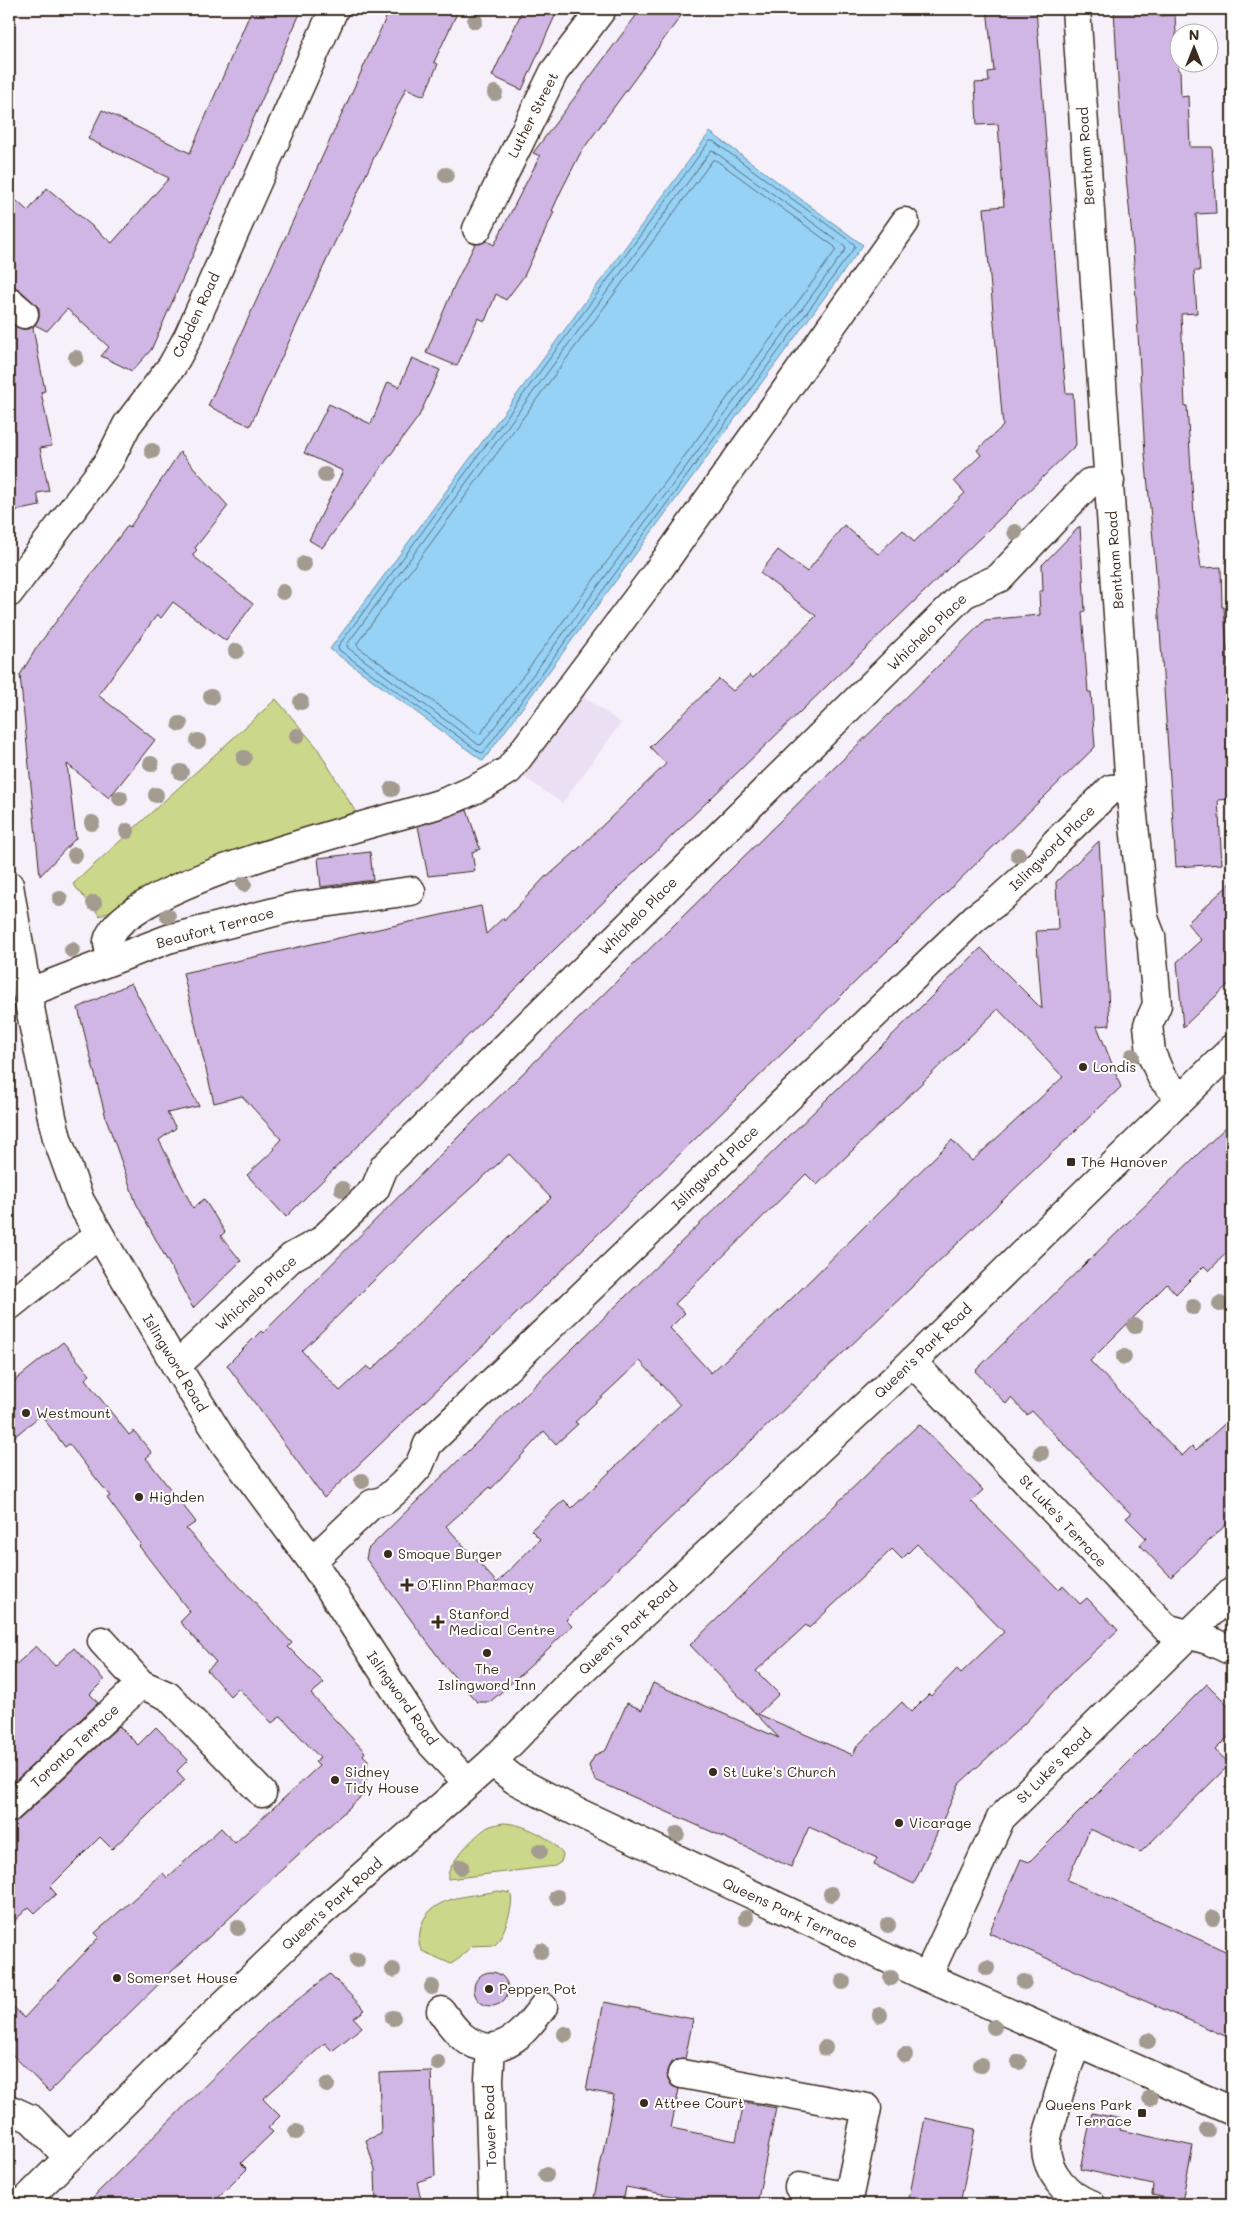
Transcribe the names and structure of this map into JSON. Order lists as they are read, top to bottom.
{
  "streets": {
    "street": [
      "Luther Street",
      "Bentham Road",
      "Cobden Road",
      "Whichelo Place",
      "Islingword Place",
      "Beaufort Terrace",
      "Queen's Park Road",
      "Islingword Road",
      "St Luke's Terrace",
      "Toronto Terrace",
      "St Luke's Road",
      "Queens Park Terrace",
      "Tower Road"
    ]
  },
  "crossings": [
    ["Bentham Road", "Whichelo Place"],
    ["Bentham Road", "Islingword Place"],
    ["Bentham Road", "Queen's Park Road"],
    ["Whichelo Place", "Islingword Road"],
    ["Islingword Place", "Islingword Road"],
    ["Beaufort Terrace", "Islingword Road"],
    ["Queen's Park Road", "Islingword Road"],
    ["Queen's Park Road", "St Luke's Terrace"],
    ["Queen's Park Road", "Queens Park Terrace"],
    ["St Luke's Terrace", "St Luke's Road"],
    ["St Luke's Road", "Queens Park Terrace"]
  ],
  "places": {
    "other": [
      "Londis",
      "Westmount",
      "Highden",
      "Smoque Burger",
      "The Islingword Inn",
      "St Luke's Church",
      "Sidney Tidy House",
      "Vicarage",
      "Somerset House",
      "Pepper Pot",
      "Attree Court"
    ],
    "transit": ["The Hanover", "Queens Park Terrace"],
    "health": ["O'Flinn Pharmacy", "Stanford Medical Centre"]
  },
  "north": "top"
}
